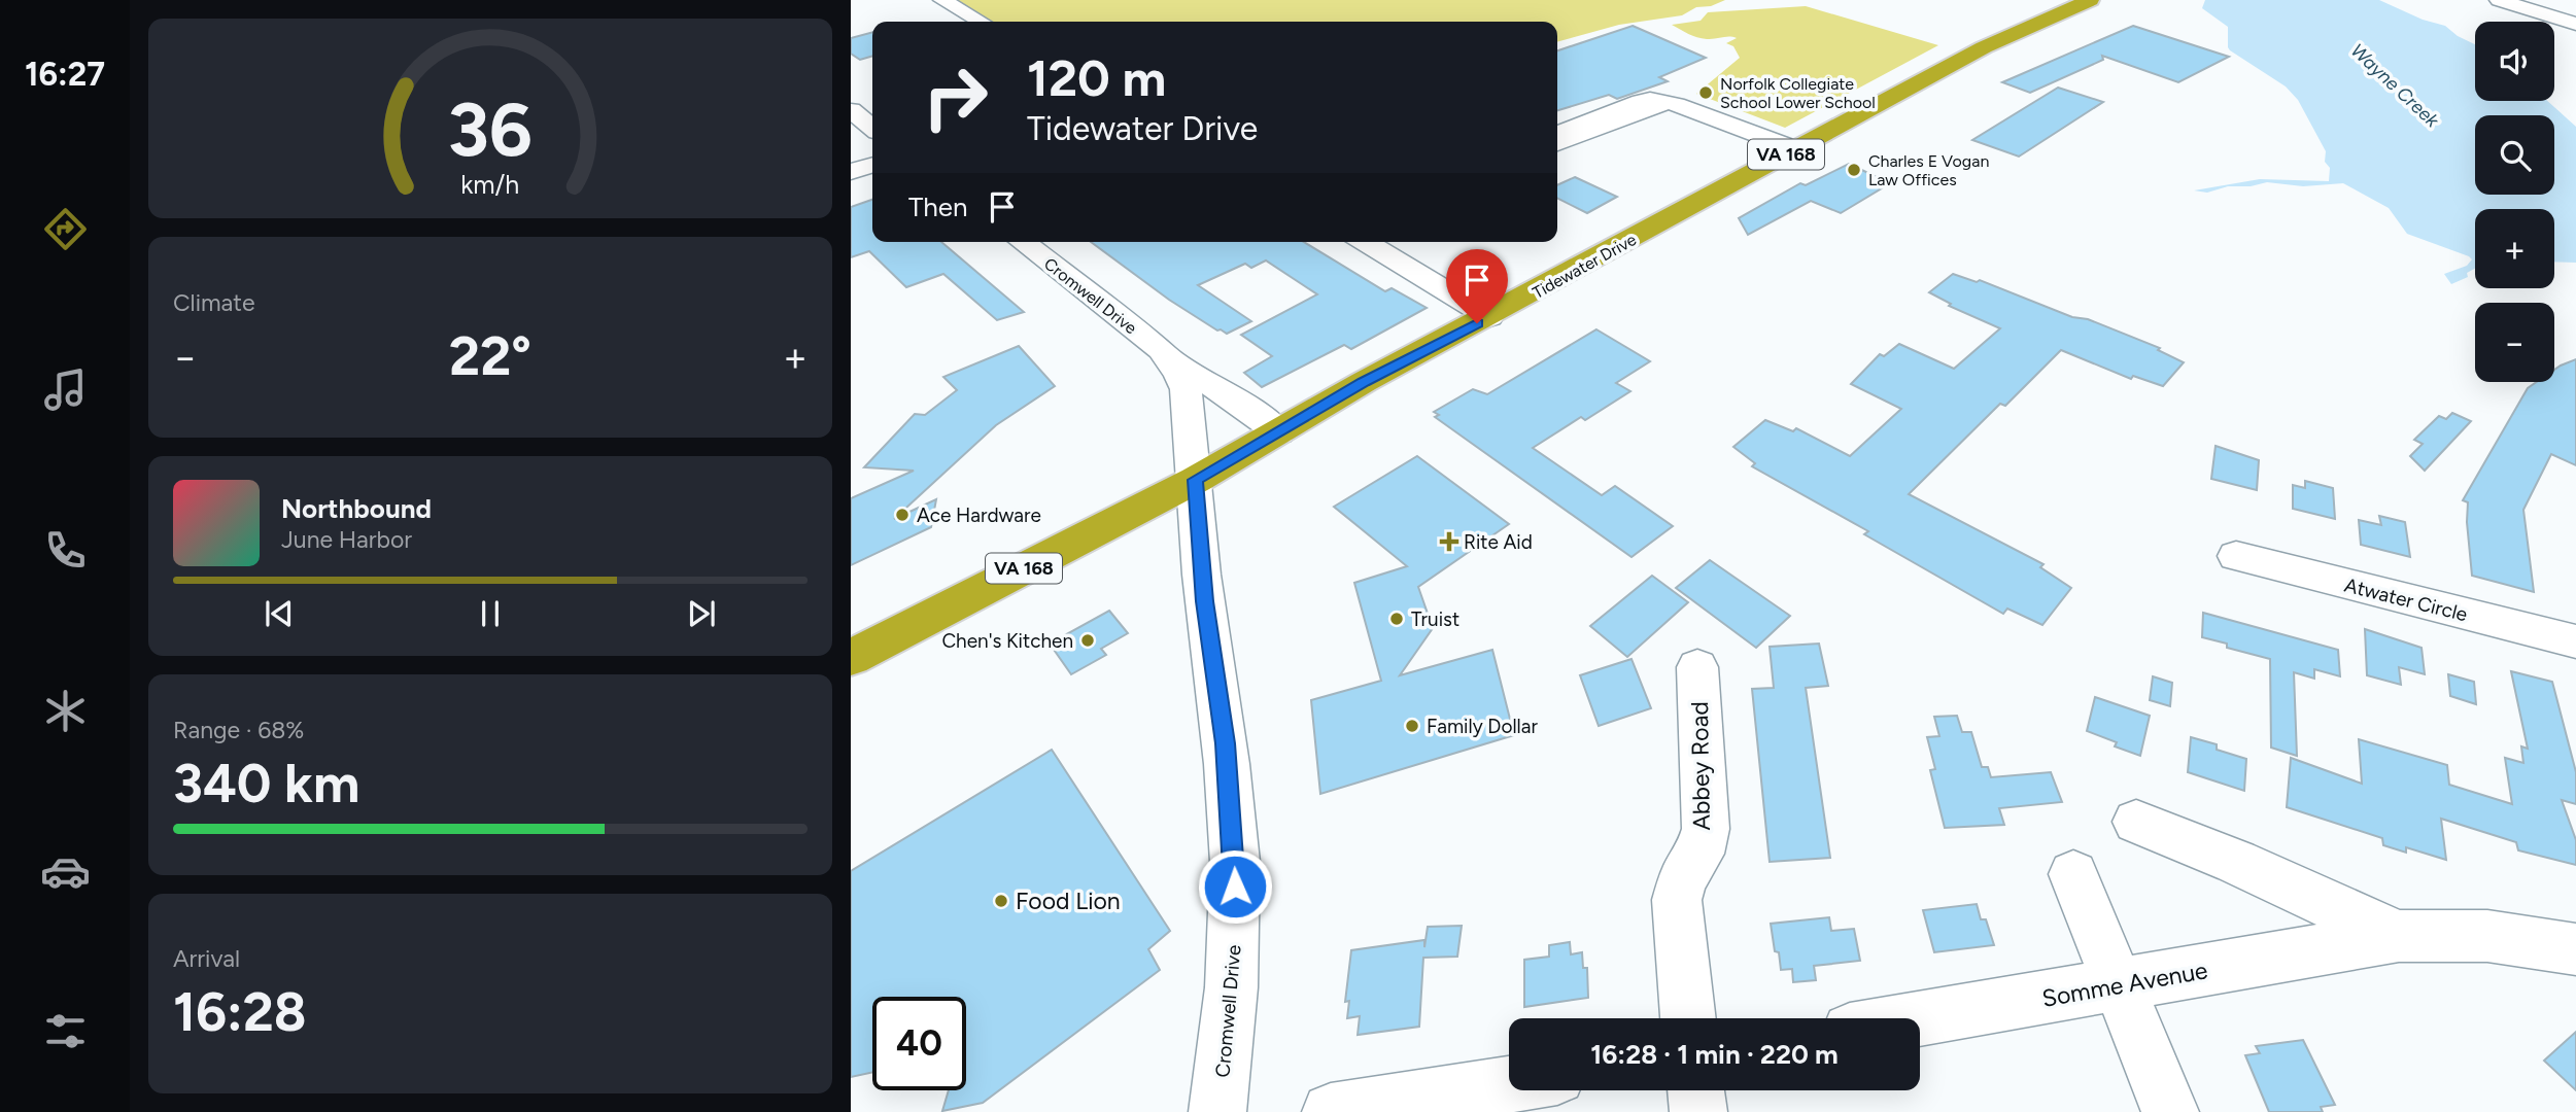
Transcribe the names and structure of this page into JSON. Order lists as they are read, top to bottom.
{
  "streets": {
    "highway": ["VA 168", "Tidewater Drive"],
    "street": [
      "Cromwell Drive",
      "Atwater Circle",
      "Abbey Road",
      "Somme Avenue"
    ]
  },
  "crossings": [
    ["Tidewater Drive", "Cromwell Drive"]
  ],
  "water": ["Wayne Creek"],
  "places": {
    "other": [
      "Norfolk Collegiate School Lower School",
      "Charles E Vogan Law Offices",
      "Ace Hardware",
      "Truist",
      "Chen's Kitchen",
      "Family Dollar",
      "Food Lion"
    ],
    "health": ["Rite Aid"]
  },
  "page": {
    "tabs": "16:27",
    "map_buttons": ["+", "−"],
    "turn": ["120 m", "Tidewater Drive"],
    "then": "Then",
    "tile": [
      "Climate",
      ["Range · 68%", "340 km"],
      ["Arrival", "16:28"]
    ],
    "heat": ["−", "22°", "+"],
    "song": ["Northbound", "June Harbor"],
    "limit": "40",
    "trip": "16:28 · 1 min · 220 m",
    "gauge": ["36", "km/h"]
  }
}
